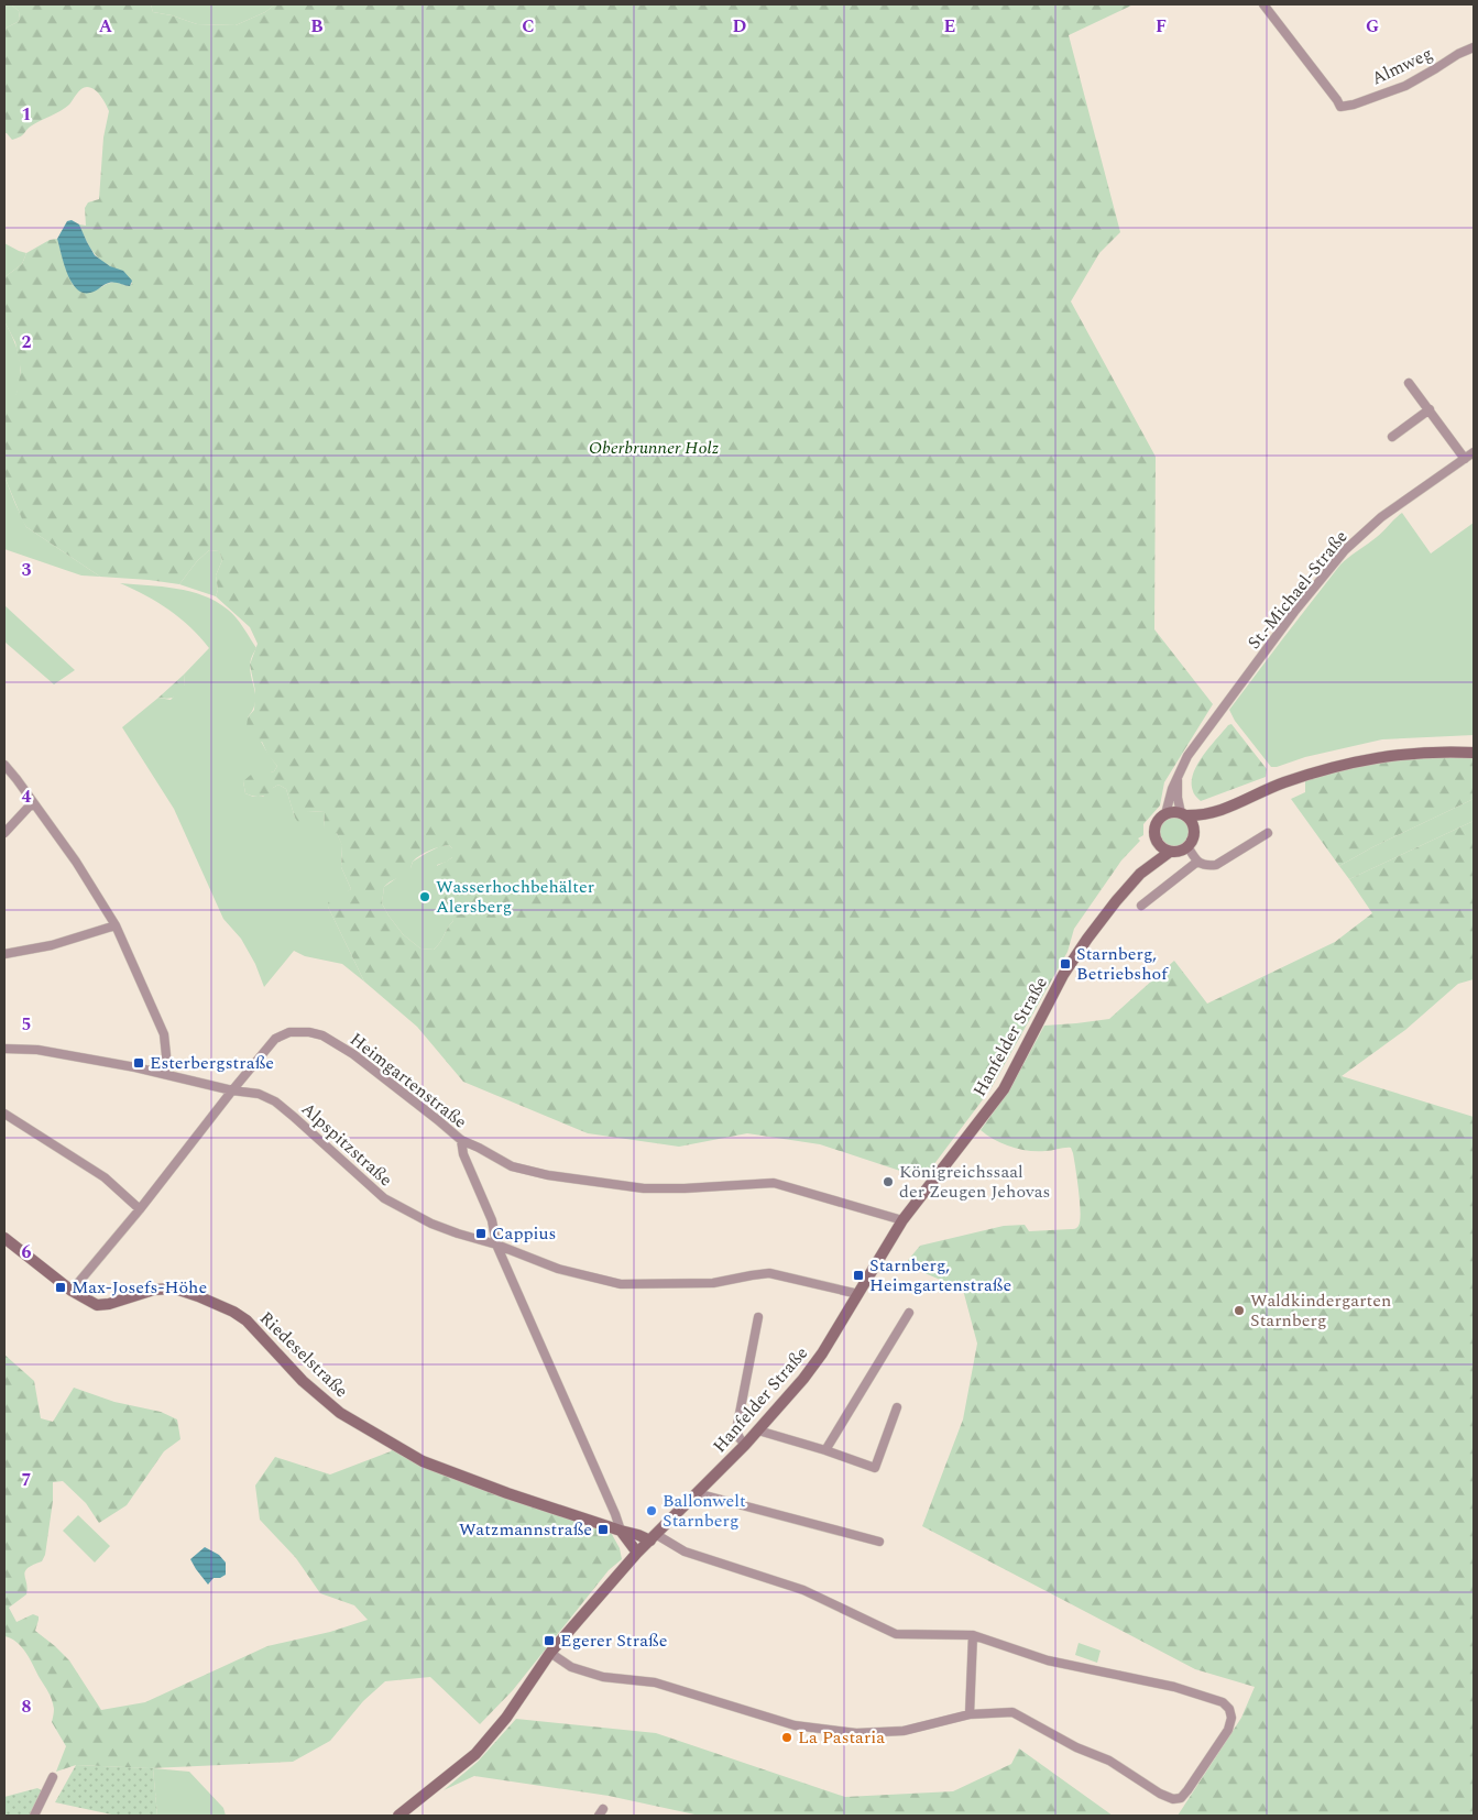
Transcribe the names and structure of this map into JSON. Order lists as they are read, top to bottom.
{
  "streets": {
    "street": [
      "Almweg",
      "St.-Michael-Straße",
      "Hanfelder Straße",
      "Heimgartenstraße",
      "Alpspitzstraße",
      "Riedeselstraße"
    ]
  },
  "crossings": [
    ["St.-Michael-Straße", "Hanfelder Straße"],
    ["Hanfelder Straße", "Heimgartenstraße"],
    ["Hanfelder Straße", "Alpspitzstraße"],
    ["Hanfelder Straße", "Riedeselstraße"],
    ["Heimgartenstraße", "Alpspitzstraße"],
    ["Heimgartenstraße", "Riedeselstraße"]
  ],
  "parks": ["Oberbrunner Holz"],
  "places": {
    "other": [
      "Wasserhochbehälter Alersberg",
      "Königreichssaal der Zeugen Jehovas",
      "Waldkindergarten Starnberg",
      "Ballonwelt Starnberg",
      "La Pastaria"
    ],
    "transit": [
      "Starnberg, Betriebshof",
      "Esterbergstraße",
      "Cappius",
      "Starnberg, Heimgartenstraße",
      "Max-Josefs-Höhe",
      "Watzmannstraße",
      "Egerer Straße"
    ]
  },
  "grid": {
    "columns": [
      "A",
      "B",
      "C",
      "D",
      "E",
      "F",
      "G"
    ],
    "rows": [
      "1",
      "2",
      "3",
      "4",
      "5",
      "6",
      "7",
      "8"
    ]
  }
}
